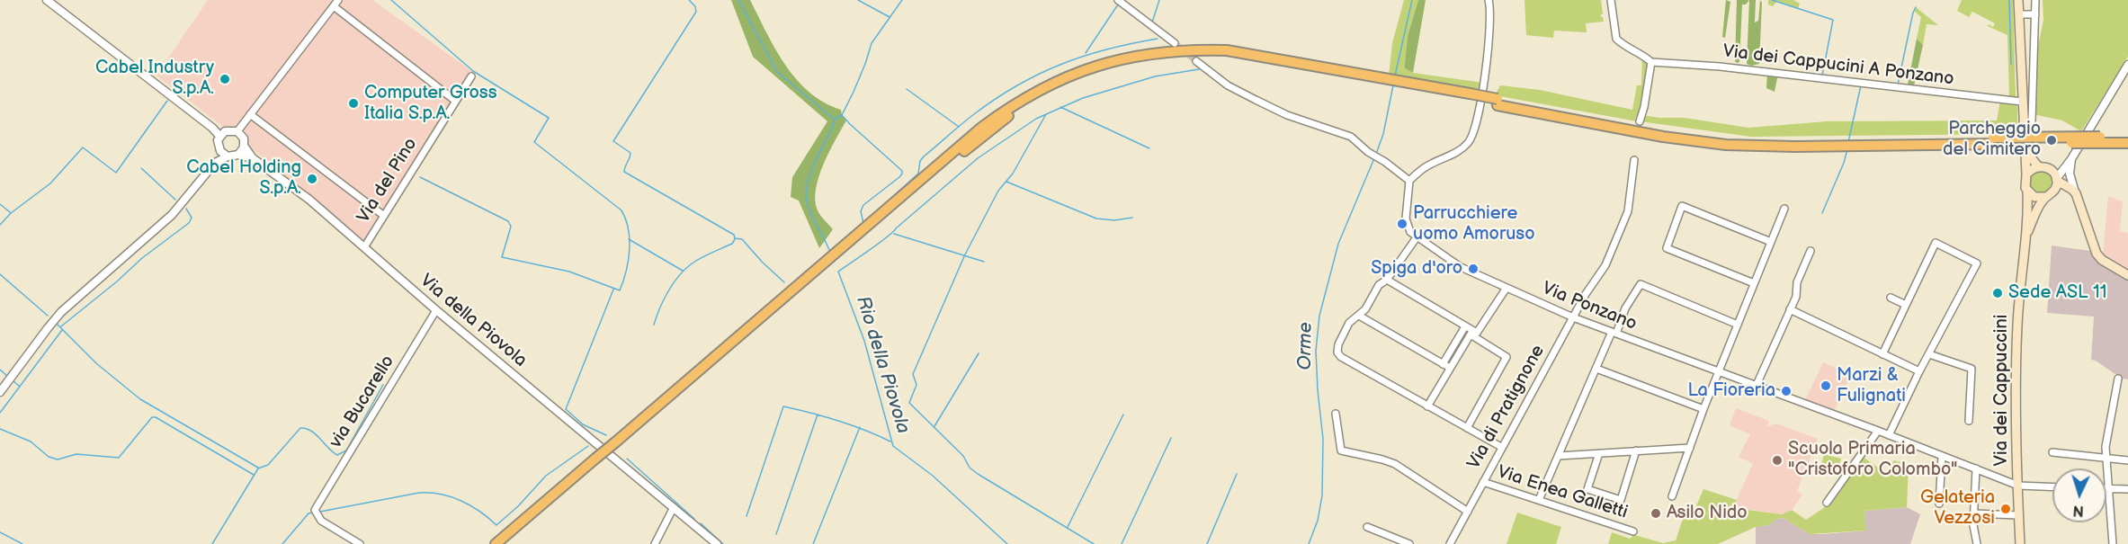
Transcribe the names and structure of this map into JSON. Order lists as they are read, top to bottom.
{
  "streets": {
    "main road": ["Via dei Cappuccini"],
    "street": [
      "Via dei Cappucini A Ponzano",
      "Via del Pino",
      "Via Ponzano",
      "Via della Piovola",
      "via Bucarello",
      "Via di Pratignone",
      "Via Enea Galletti"
    ]
  },
  "crossings": [
    ["Via dei Cappucini A Ponzano", "Via dei Cappuccini"],
    ["Via del Pino", "Via della Piovola"],
    ["Via Ponzano", "Via dei Cappuccini"],
    ["Via Ponzano", "Via di Pratignone"],
    ["Via della Piovola", "via Bucarello"],
    ["Via di Pratignone", "Via Enea Galletti"]
  ],
  "water": ["Orme", "Rio della Piovola"],
  "places": [
    "Cabel Industry S.p.A.",
    "Computer Gross Italia S.p.A.",
    "Parcheggio del Cimitero",
    "Cabel Holding S.p.A.",
    "Parrucchiere uomo Amoruso",
    "Spiga d'oro",
    "Sede ASL 11",
    "Marzi & Fulignati",
    "La Fioreria",
    "Scuola Primaria \"Cristoforo Colombo\"",
    "Gelateria Vezzosi",
    "Asilo Nido"
  ],
  "north": "bottom"
}
